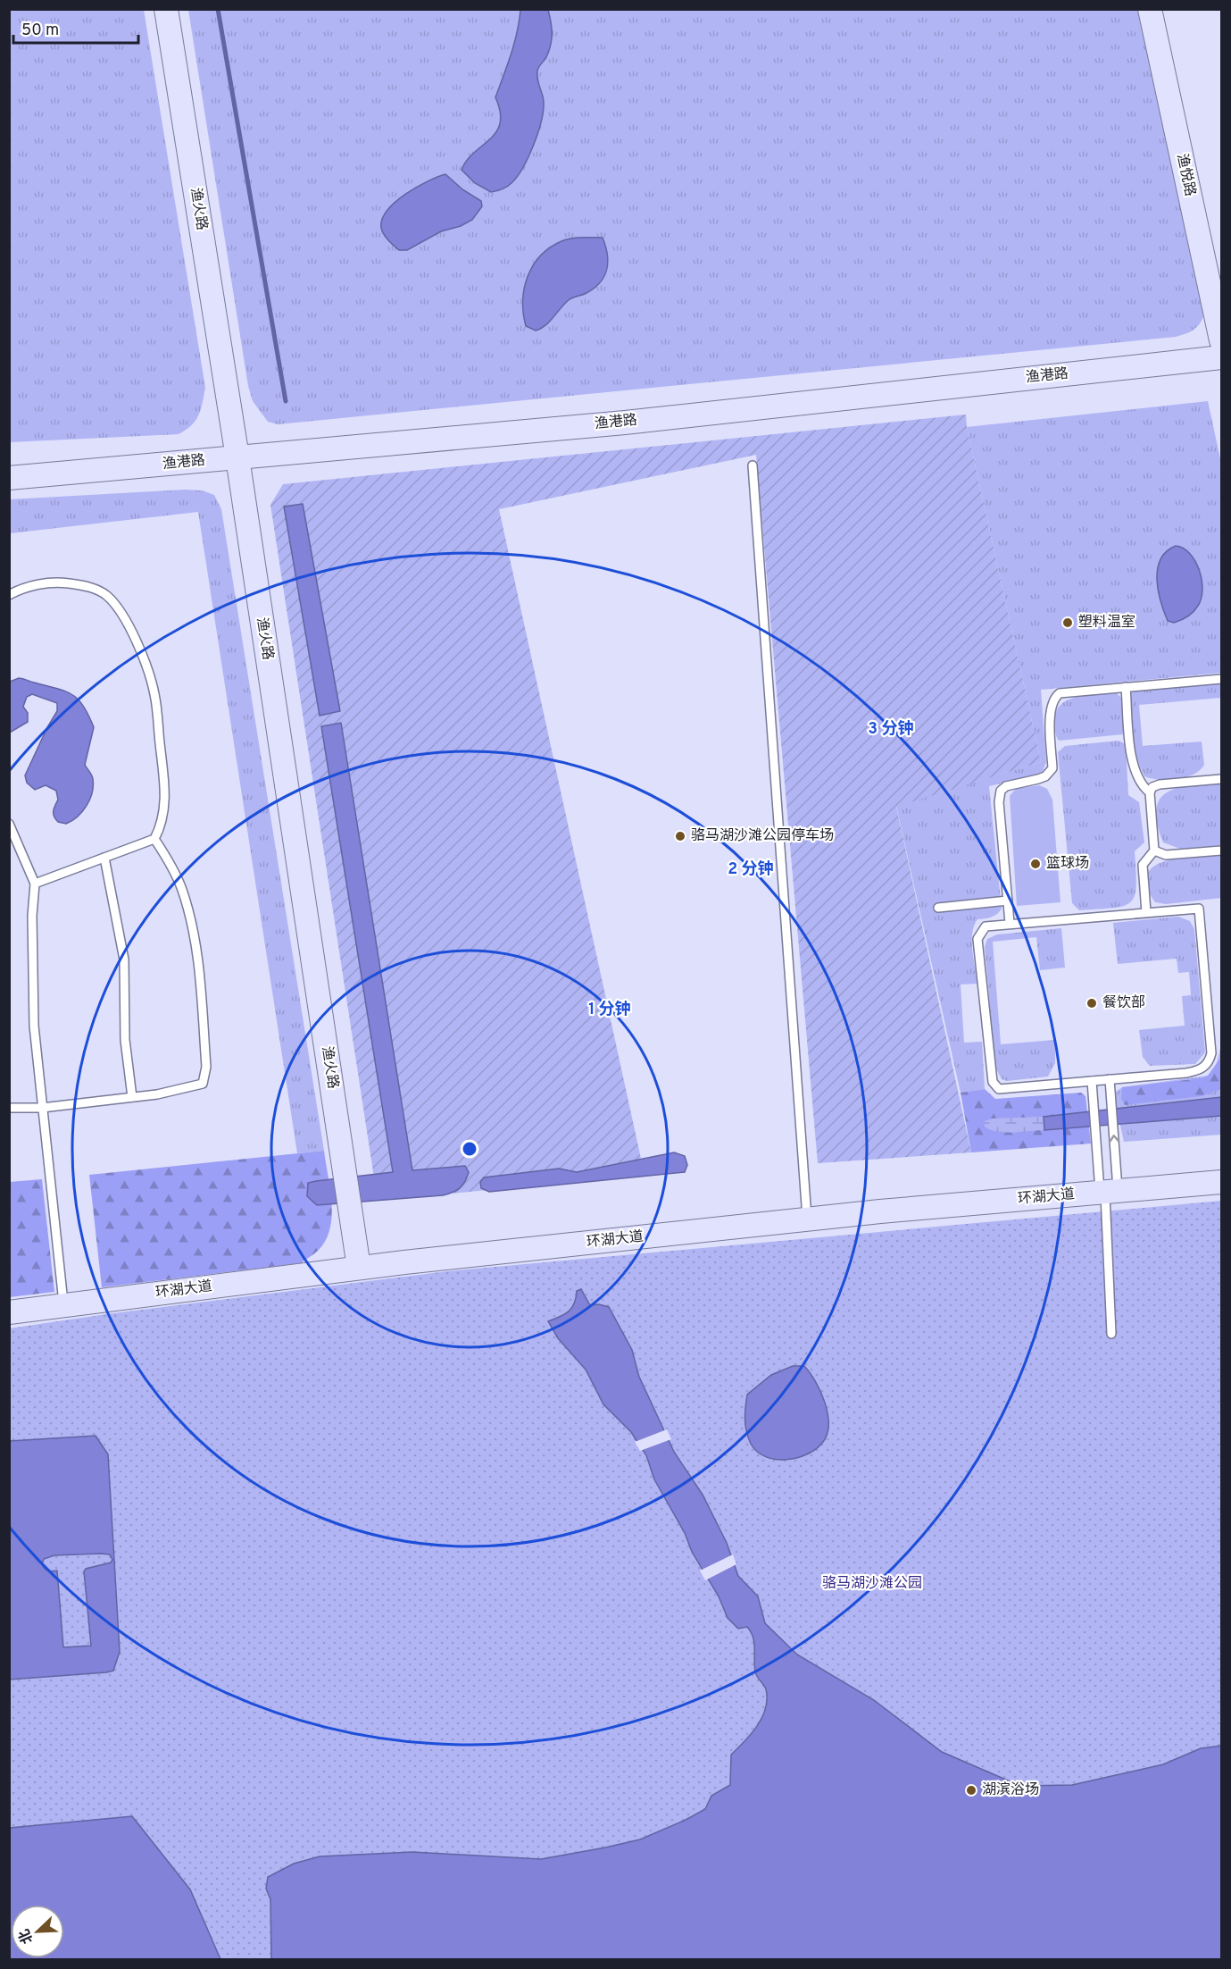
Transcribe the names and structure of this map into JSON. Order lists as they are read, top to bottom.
{
  "streets": {
    "street": [
      "渔悦路",
      "渔火路",
      "渔港路",
      "环湖大道"
    ]
  },
  "crossings": [
    ["渔火路", "渔港路"],
    ["渔火路", "环湖大道"]
  ],
  "parks": ["骆马湖沙滩公园"],
  "places": [
    "塑料温室",
    "骆马湖沙滩公园停车场",
    "篮球场",
    "餐饮部",
    "湖滨浴场"
  ],
  "scale_bar": "50 m",
  "north": "bottom left",
  "rings": ["3 分钟", "2 分钟", "1 分钟"]
}
